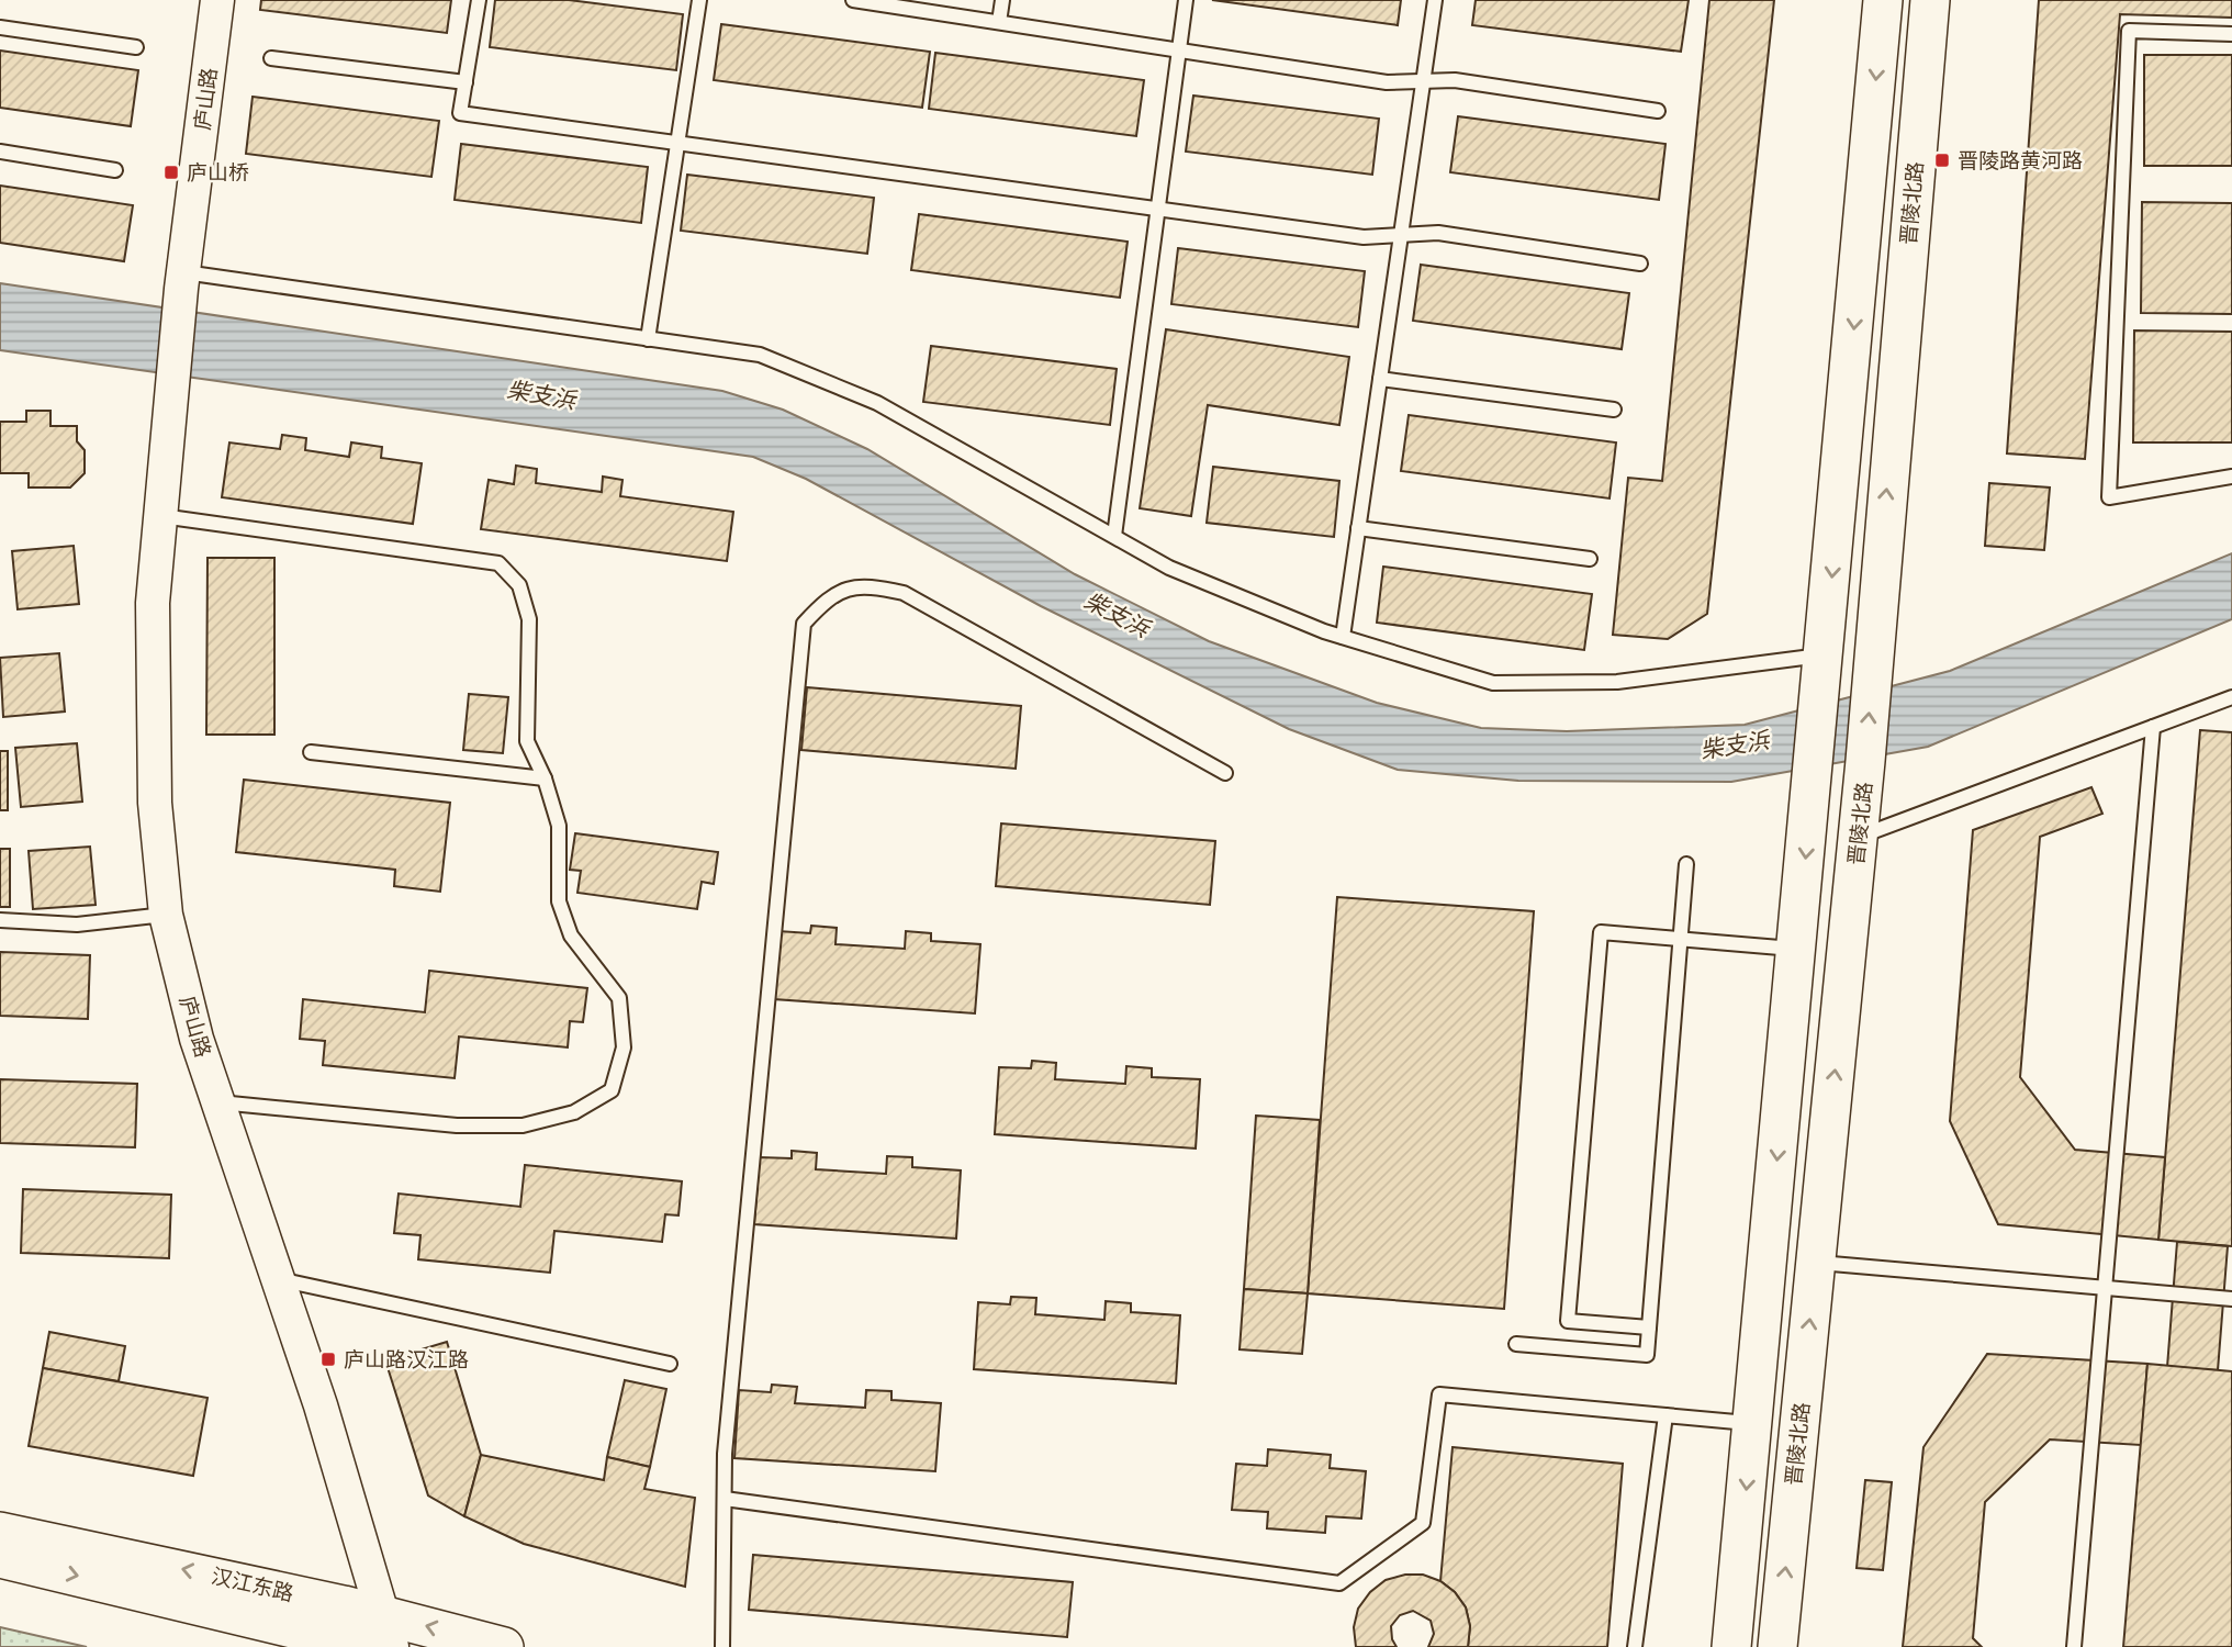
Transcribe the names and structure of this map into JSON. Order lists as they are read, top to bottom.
{
  "streets": {
    "main road": ["晋陵北路", "汉江东路"],
    "street": ["庐山路"]
  },
  "crossings": [
    ["庐山路", "汉江东路"]
  ],
  "water": ["柴支浜"],
  "places": {
    "transit": ["晋陵路黄河路", "庐山桥", "庐山路汉江路"]
  }
}
